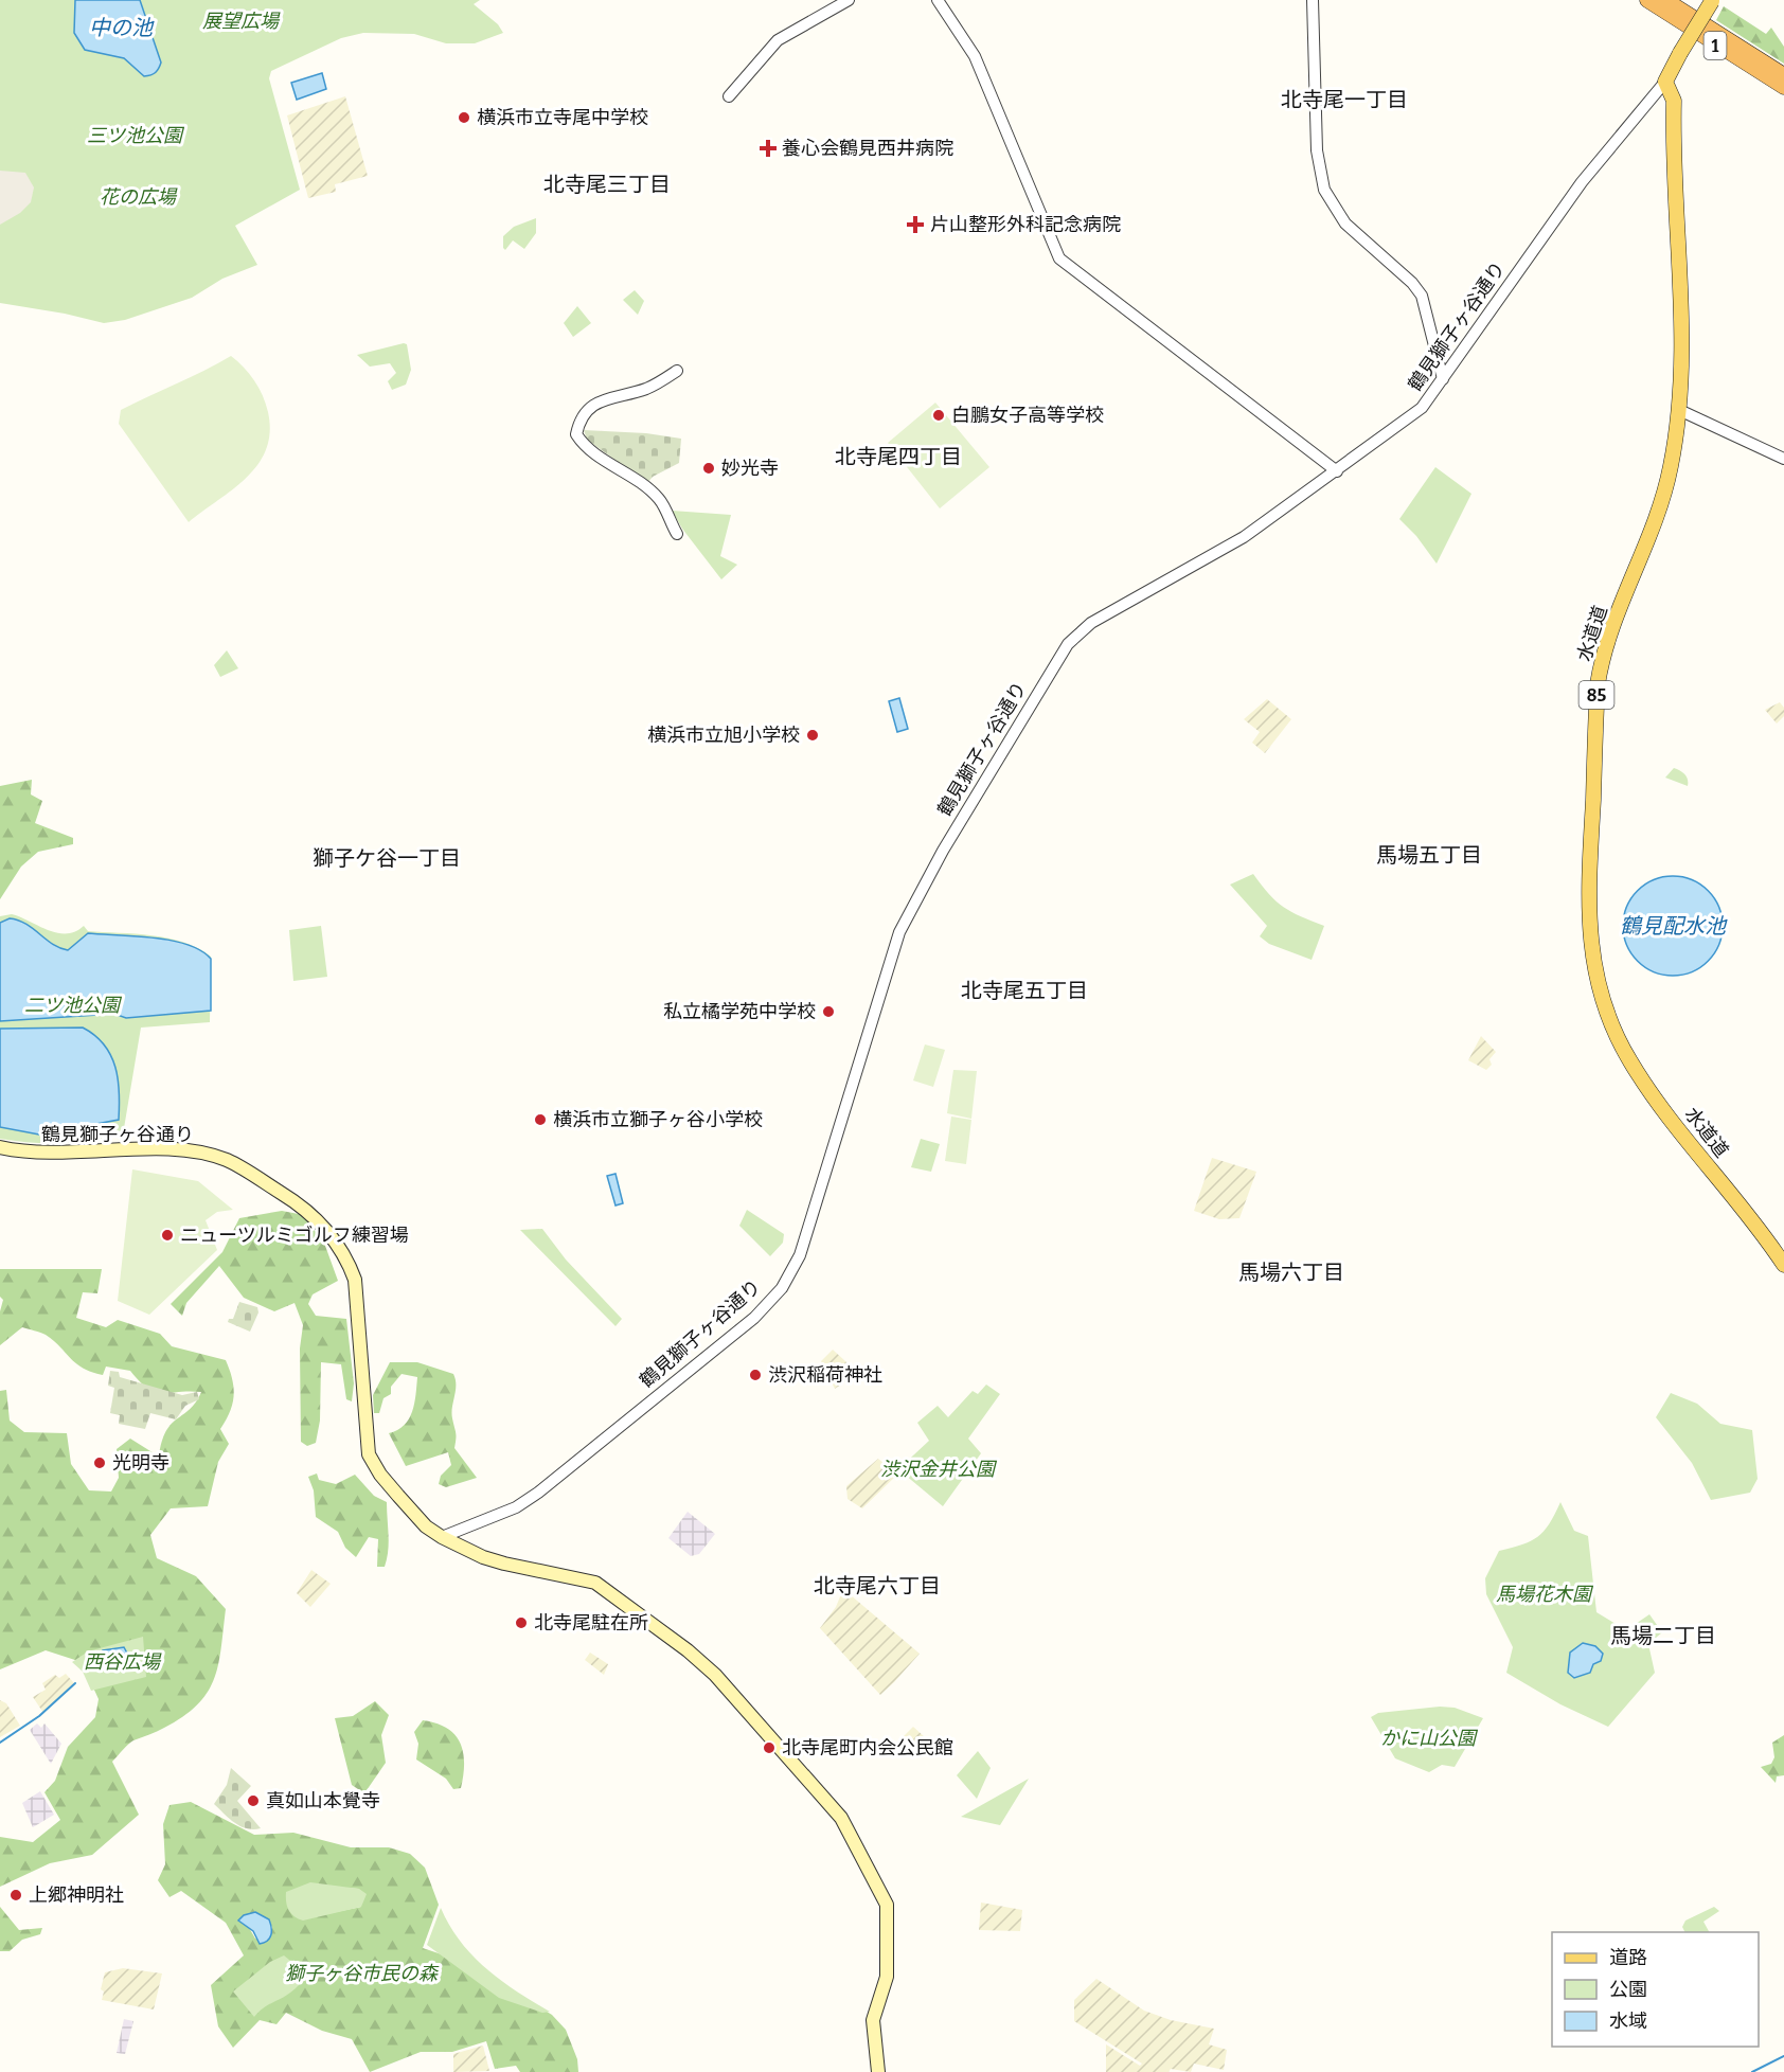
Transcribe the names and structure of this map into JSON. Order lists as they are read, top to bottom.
{
  "streets": {
    "highway": ["1"],
    "main road": ["鶴見獅子ヶ谷通り", "水道道", "85"]
  },
  "crossings": [
    ["鶴見獅子ヶ谷通り", "水道道"]
  ],
  "districts": [
    "北寺尾一丁目",
    "北寺尾三丁目",
    "北寺尾四丁目",
    "馬場五丁目",
    "獅子ケ谷一丁目",
    "北寺尾五丁目",
    "馬場六丁目",
    "北寺尾六丁目",
    "馬場二丁目"
  ],
  "water": ["中の池", "鶴見配水池"],
  "parks": [
    "展望広場",
    "三ツ池公園",
    "花の広場",
    "二ツ池公園",
    "渋沢金井公園",
    "馬場花木園",
    "西谷広場",
    "かに山公園",
    "獅子ヶ谷市民の森"
  ],
  "places": {
    "other": [
      "横浜市立寺尾中学校",
      "白鵬女子高等学校",
      "妙光寺",
      "横浜市立旭小学校",
      "私立橘学苑中学校",
      "横浜市立獅子ヶ谷小学校",
      "ニューツルミゴルフ練習場",
      "渋沢稲荷神社",
      "光明寺",
      "北寺尾駐在所",
      "北寺尾町内会公民館",
      "真如山本覺寺",
      "上郷神明社"
    ],
    "health": ["養心会鶴見西井病院", "片山整形外科記念病院"]
  },
  "legend": ["道路", "公園", "水域"]
}
